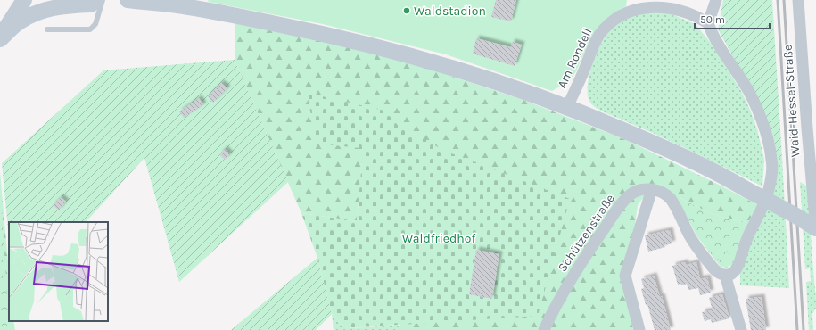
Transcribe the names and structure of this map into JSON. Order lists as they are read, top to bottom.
{
  "streets": {
    "street": ["Am Rondell", "Waid-Hessel-Straße", "Schützenstraße"]
  },
  "parks": ["Waldfriedhof"],
  "places": ["Waldstadion"],
  "scale_bar": "50 m"
}
